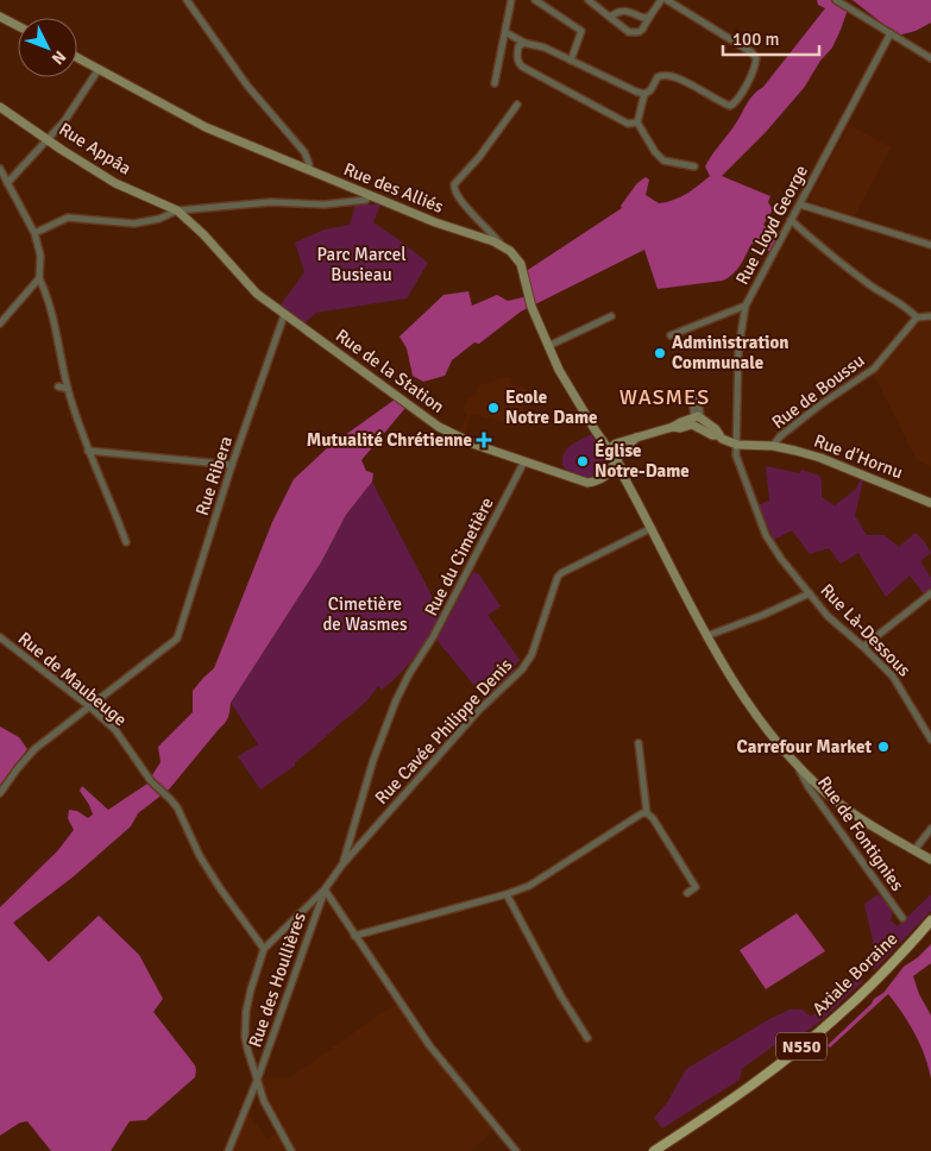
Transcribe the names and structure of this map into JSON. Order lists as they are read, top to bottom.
{
  "streets": {
    "main road": ["Axiale Boraine", "N550"],
    "street": [
      "Rue Appâa",
      "Rue des Alliés",
      "Rue Lloyd George",
      "Rue de la Station",
      "Rue de Boussu",
      "Rue d'Hornu",
      "Rue Ribera",
      "Rue du Cimetière",
      "Rue Là-Dessous",
      "Rue de Maubeuge",
      "Rue Cavée Philippe Denis",
      "Rue de Fontignies",
      "Rue des Houllières"
    ]
  },
  "crossings": [
    ["Rue Appâa", "Rue de la Station"],
    ["Rue des Alliés", "Rue de la Station"],
    ["Rue Lloyd George", "Rue d'Hornu"],
    ["Rue Lloyd George", "Rue Là-Dessous"],
    ["Rue de la Station", "Rue Ribera"],
    ["Rue de la Station", "Rue du Cimetière"],
    ["Rue de Boussu", "Rue d'Hornu"],
    ["Rue d'Hornu", "Rue Là-Dessous"],
    ["Rue Ribera", "Rue de Maubeuge"],
    ["Rue du Cimetière", "Rue Cavée Philippe Denis"],
    ["Rue Cavée Philippe Denis", "Rue des Houllières"]
  ],
  "districts": ["WASMES"],
  "parks": ["Parc Marcel Busieau", "Cimetière de Wasmes"],
  "places": {
    "other": [
      "Administration Communale",
      "Ecole Notre Dame",
      "Église Notre-Dame",
      "Carrefour Market"
    ],
    "health": ["Mutualité Chrétienne"]
  },
  "scale_bar": "100 m",
  "north": "bottom right"
}
